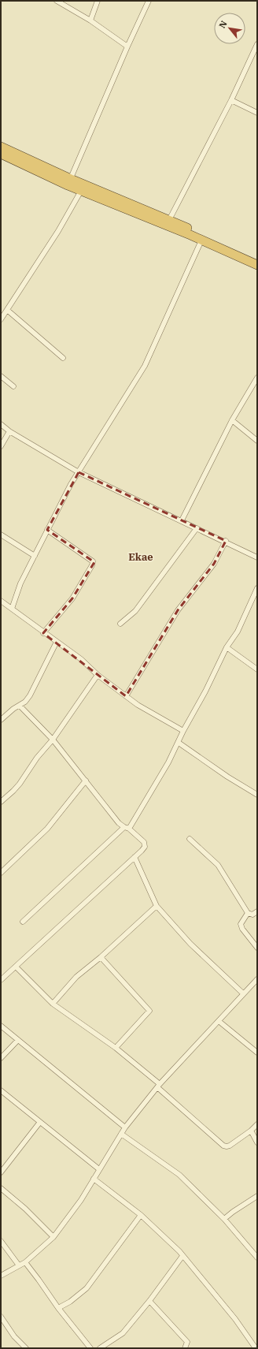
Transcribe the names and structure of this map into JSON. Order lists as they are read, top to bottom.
{
  "districts": ["Ekae"],
  "north": "top left"
}
